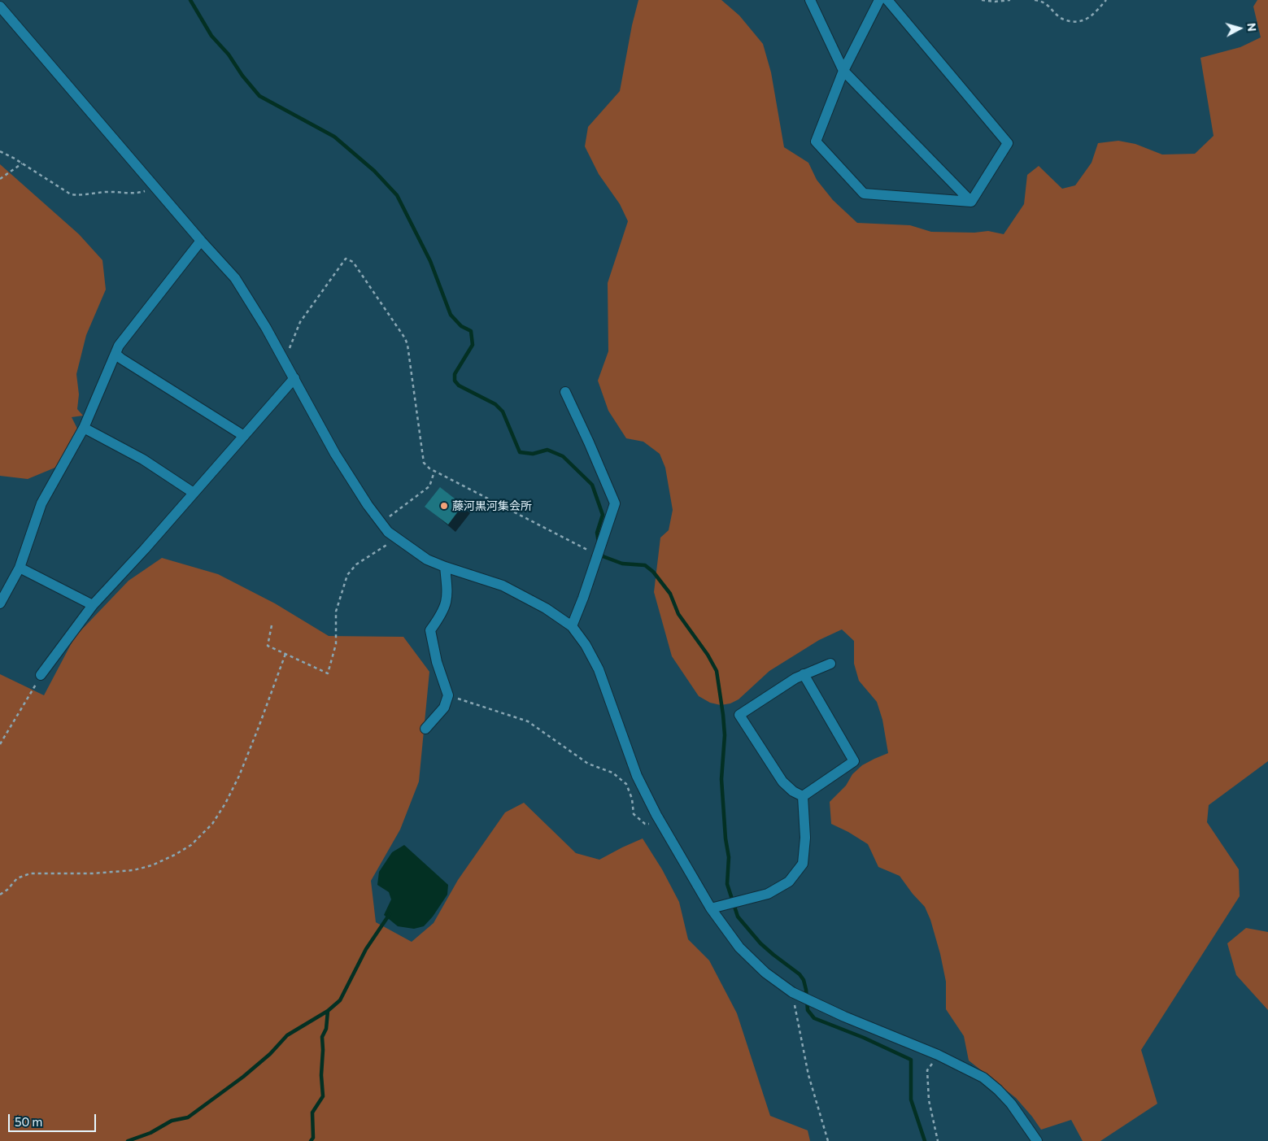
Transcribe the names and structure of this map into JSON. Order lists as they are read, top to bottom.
{
  "places": ["藤河黒河集会所"],
  "scale_bar": "50 m",
  "north": "right"
}
